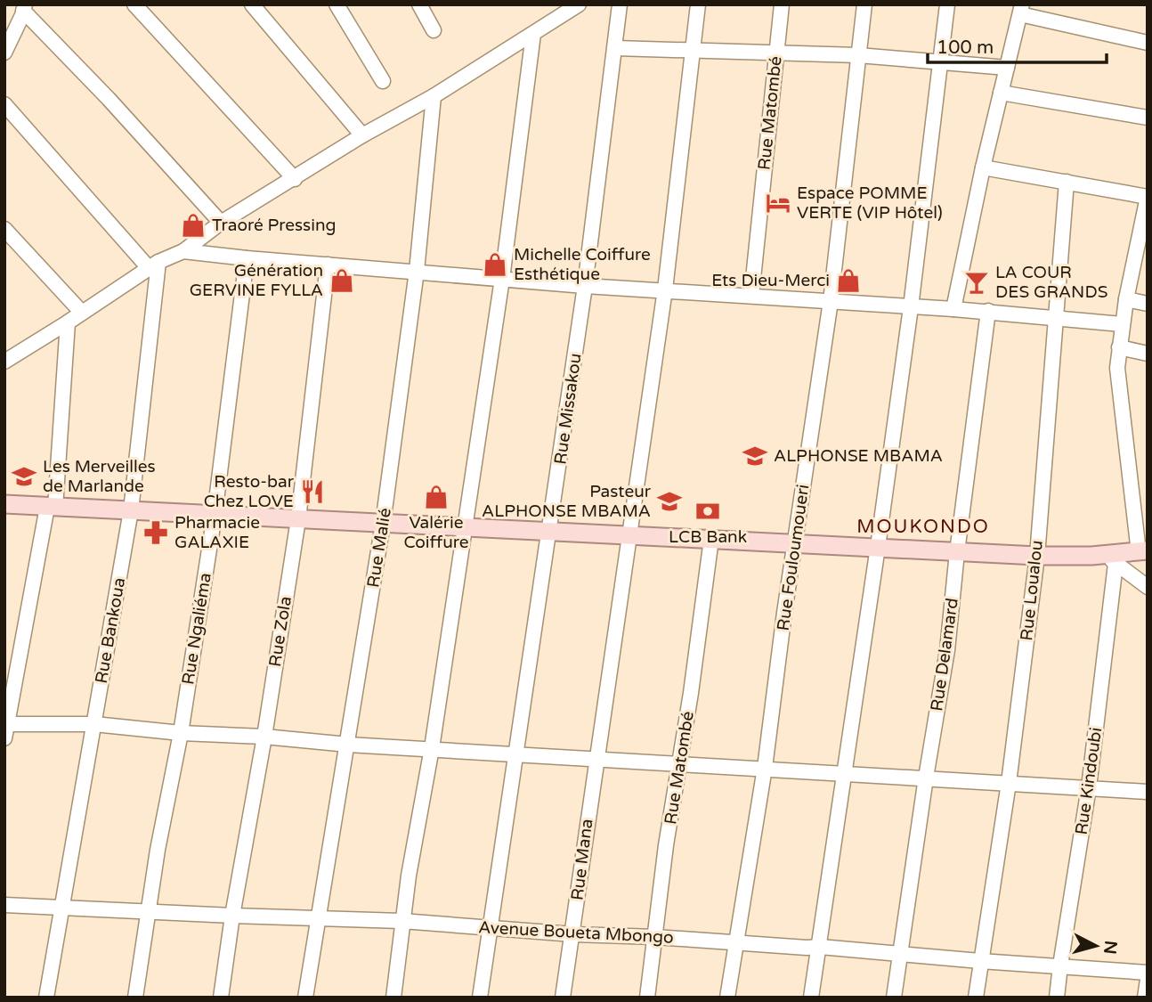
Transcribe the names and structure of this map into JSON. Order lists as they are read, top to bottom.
{
  "streets": {
    "street": [
      "Rue Matombé",
      "Rue Missakou",
      "Rue Malié",
      "Rue Fouloumoueri",
      "Rue Loualou",
      "Rue Ngaliéma",
      "Rue Bankoua",
      "Rue Zola",
      "Rue Delamard",
      "Rue Kindoubi",
      "Rue Mana",
      "Avenue Boueta Mbongo"
    ]
  },
  "crossings": [
    ["Rue Matombé", "Avenue Boueta Mbongo"],
    ["Rue Missakou", "Avenue Boueta Mbongo"],
    ["Rue Malié", "Avenue Boueta Mbongo"],
    ["Rue Fouloumoueri", "Avenue Boueta Mbongo"],
    ["Rue Loualou", "Avenue Boueta Mbongo"],
    ["Rue Ngaliéma", "Avenue Boueta Mbongo"],
    ["Rue Bankoua", "Avenue Boueta Mbongo"],
    ["Rue Zola", "Avenue Boueta Mbongo"],
    ["Rue Delamard", "Avenue Boueta Mbongo"],
    ["Rue Kindoubi", "Avenue Boueta Mbongo"],
    ["Rue Mana", "Avenue Boueta Mbongo"]
  ],
  "districts": ["MOUKONDO"],
  "places": {
    "hotel": ["Espace POMME VERTE (VIP Hôtel)"],
    "shop": [
      "Traoré Pressing",
      "Michelle Coiffure Esthétique",
      "Génération GERVINE FYLLA",
      "Ets Dieu-Merci",
      "Valérie Coiffure"
    ],
    "bar": ["LA COUR DES GRANDS"],
    "school or university": ["ALPHONSE MBAMA", "Les Merveilles de Marlande", "Pasteur ALPHONSE MBAMA"],
    "restaurant": ["Resto-bar Chez LOVE"],
    "bank": ["LCB Bank"],
    "pharmacy": ["Pharmacie GALAXIE"]
  },
  "scale_bar": "100 m",
  "north": "right"
}
